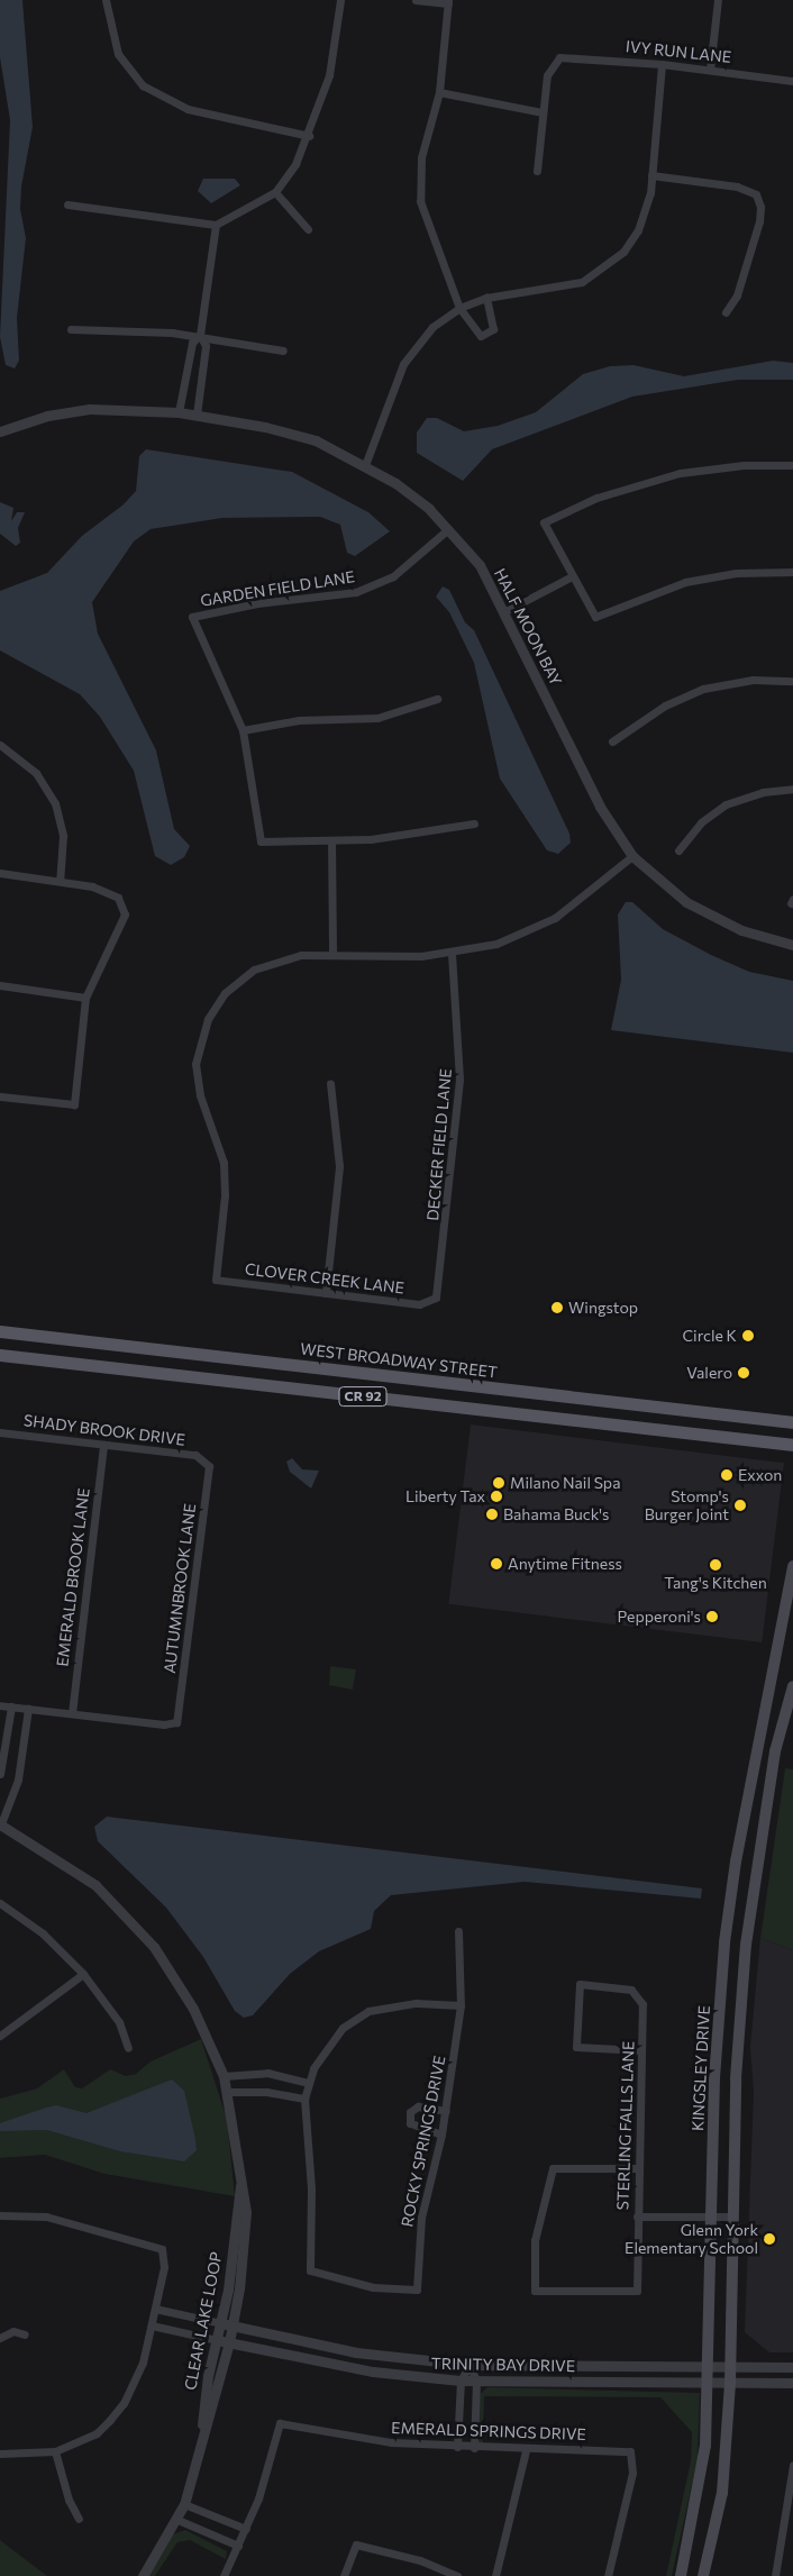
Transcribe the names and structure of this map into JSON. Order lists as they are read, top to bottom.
{
  "streets": {
    "main road": ["WEST BROADWAY STREET", "CR 92", "KINGSLEY DRIVE"],
    "street": [
      "IVY RUN LANE",
      "GARDEN FIELD LANE",
      "HALF MOON BAY",
      "DECKER FIELD LANE",
      "CLOVER CREEK LANE",
      "SHADY BROOK DRIVE",
      "EMERALD BROOK LANE",
      "AUTUMNBROOK LANE",
      "STERLING FALLS LANE",
      "ROCKY SPRINGS DRIVE",
      "CLEAR LAKE LOOP",
      "TRINITY BAY DRIVE",
      "EMERALD SPRINGS DRIVE"
    ]
  },
  "crossings": [
    ["GARDEN FIELD LANE", "HALF MOON BAY"],
    ["DECKER FIELD LANE", "CLOVER CREEK LANE"],
    ["SHADY BROOK DRIVE", "EMERALD BROOK LANE"],
    ["SHADY BROOK DRIVE", "AUTUMNBROOK LANE"],
    ["EMERALD BROOK LANE", "AUTUMNBROOK LANE"],
    ["KINGSLEY DRIVE", "TRINITY BAY DRIVE"],
    ["CLEAR LAKE LOOP", "TRINITY BAY DRIVE"]
  ],
  "places": [
    "Wingstop",
    "Circle K",
    "Valero",
    "Exxon",
    "Milano Nail Spa",
    "Liberty Tax",
    "Stomp's Burger Joint",
    "Bahama Buck's",
    "Anytime Fitness",
    "Tang's Kitchen",
    "Pepperoni's",
    "Glenn York Elementary School"
  ]
}
